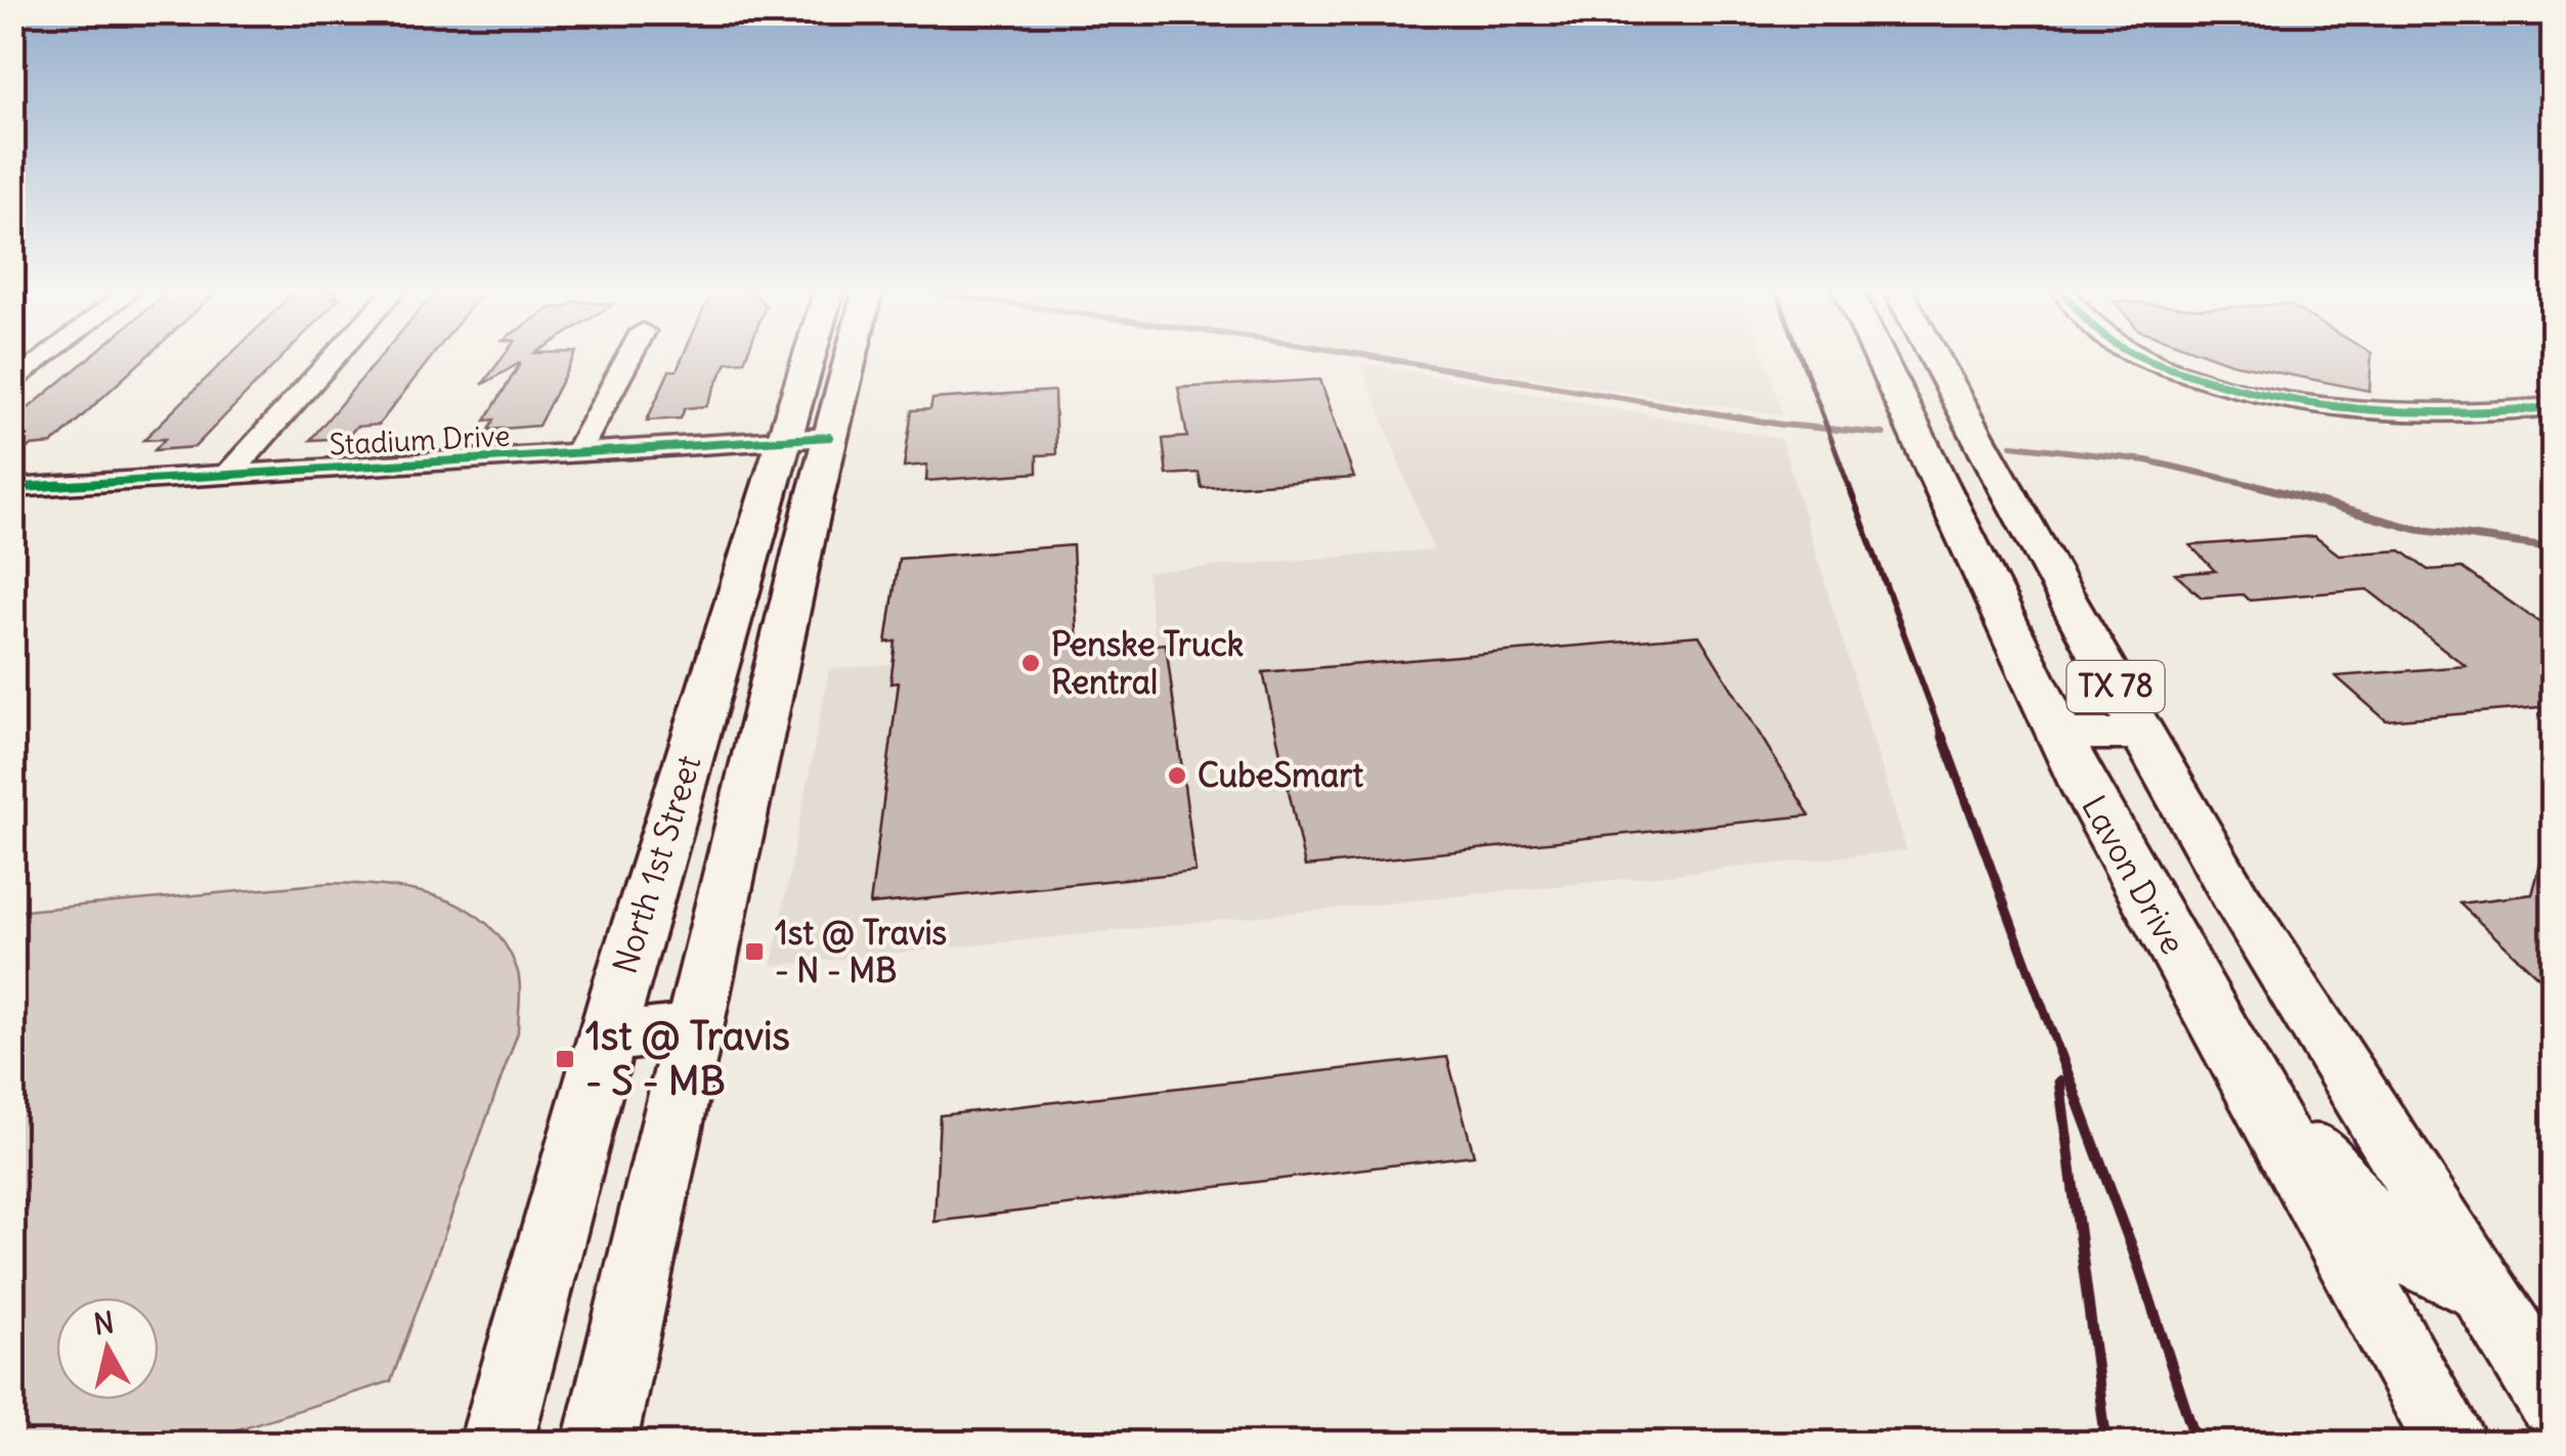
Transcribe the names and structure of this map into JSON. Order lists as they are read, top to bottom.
{
  "streets": {
    "main road": ["TX 78", "North 1st Street", "Lavon Drive"],
    "street": ["Stadium Drive"]
  },
  "crossings": [
    ["Stadium Drive", "North 1st Street"]
  ],
  "places": {
    "other": ["Penske Truck Rentral", "CubeSmart"],
    "transit": ["1st @ Travis - N - MB", "1st @ Travis - S - MB"]
  },
  "north": "top"
}
